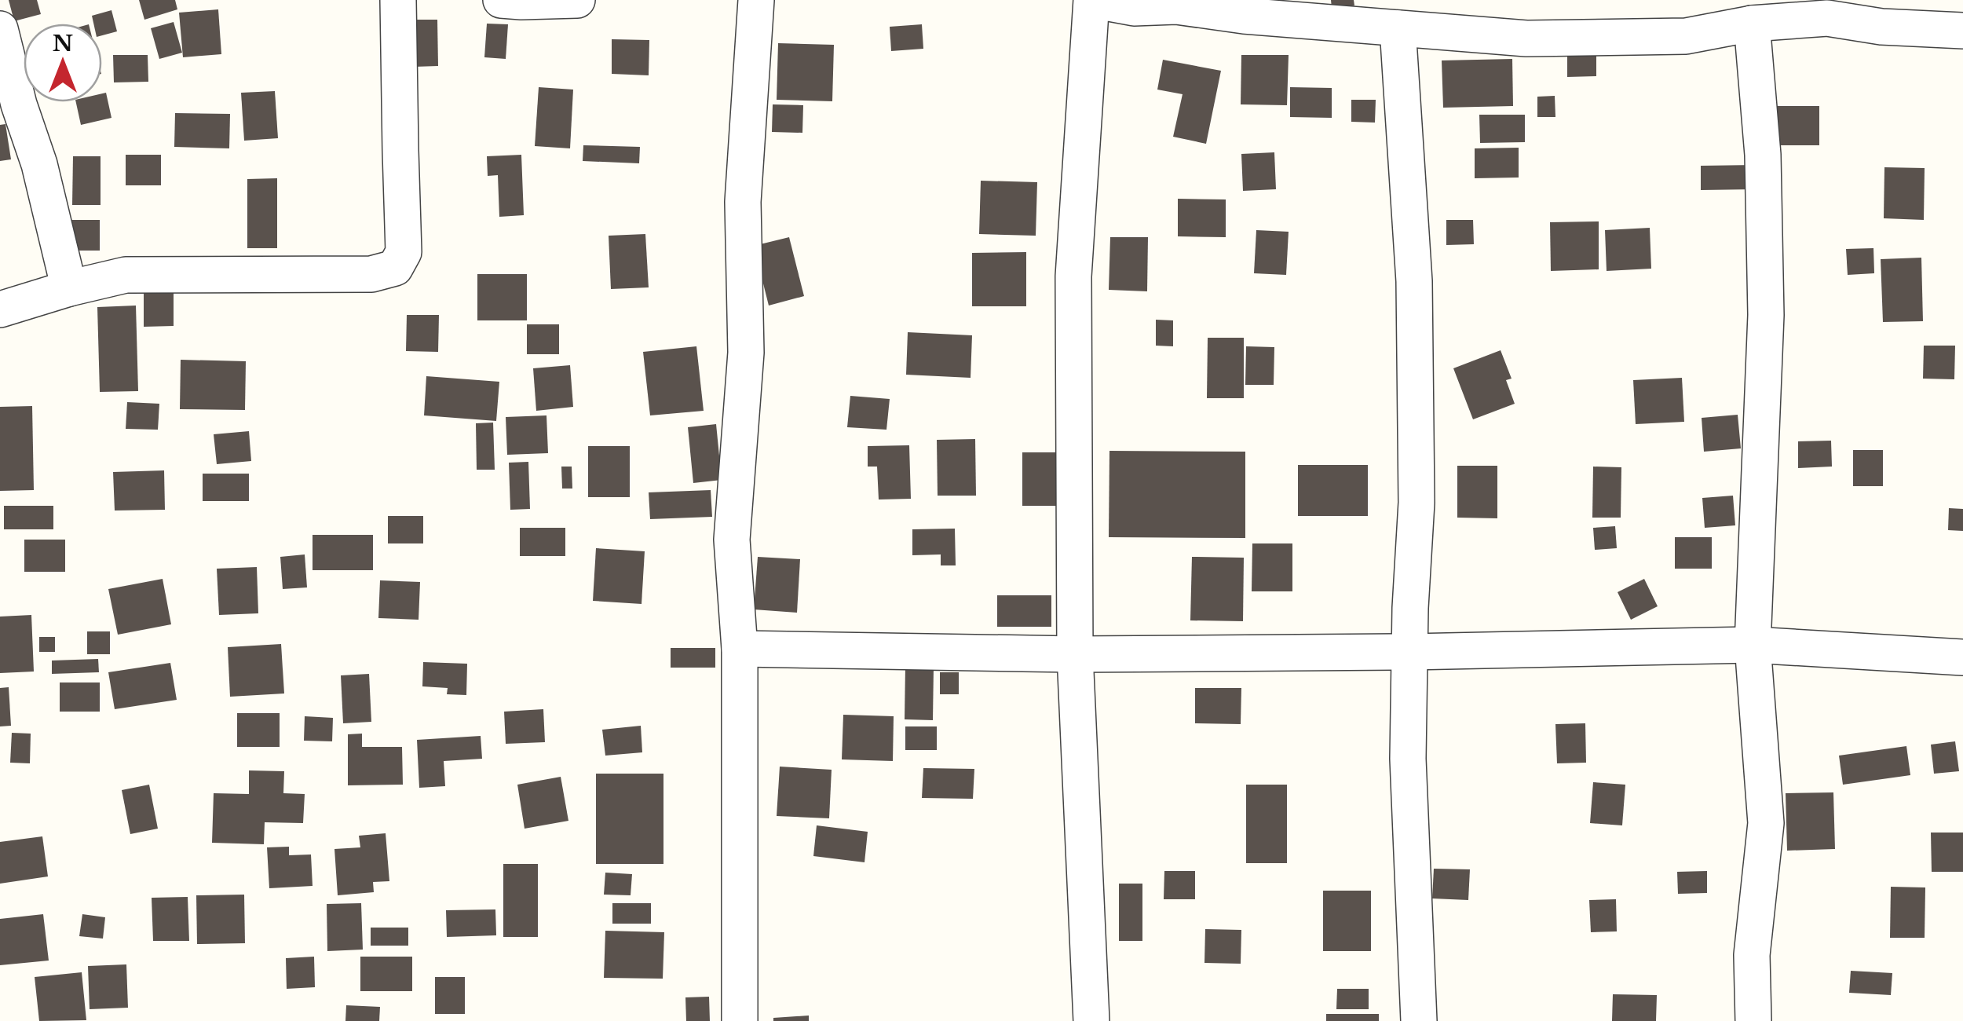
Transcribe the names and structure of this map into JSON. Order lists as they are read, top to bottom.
{
  "north": "top"
}
